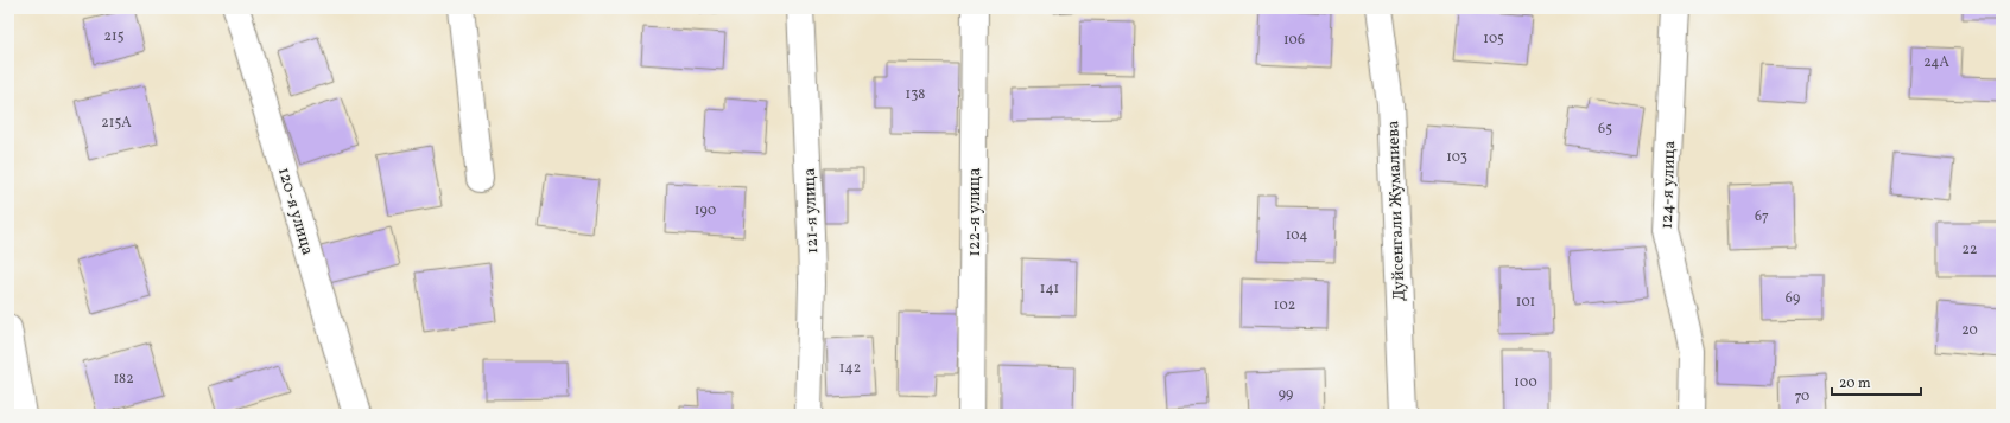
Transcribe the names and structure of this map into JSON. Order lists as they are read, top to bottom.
{
  "streets": {
    "street": [
      "124-я улица",
      "120-я улица",
      "121-я улица",
      "Дуйсенгали Жумалиева",
      "122-я улица"
    ]
  },
  "house_numbers": [
    "215",
    "105",
    "106",
    "24А",
    "138",
    "215А",
    "65",
    "103",
    "190",
    "67",
    "104",
    "22",
    "141",
    "69",
    "101",
    "102",
    "20",
    "142",
    "182",
    "100",
    "99",
    "70"
  ],
  "scale_bar": "20 m"
}
